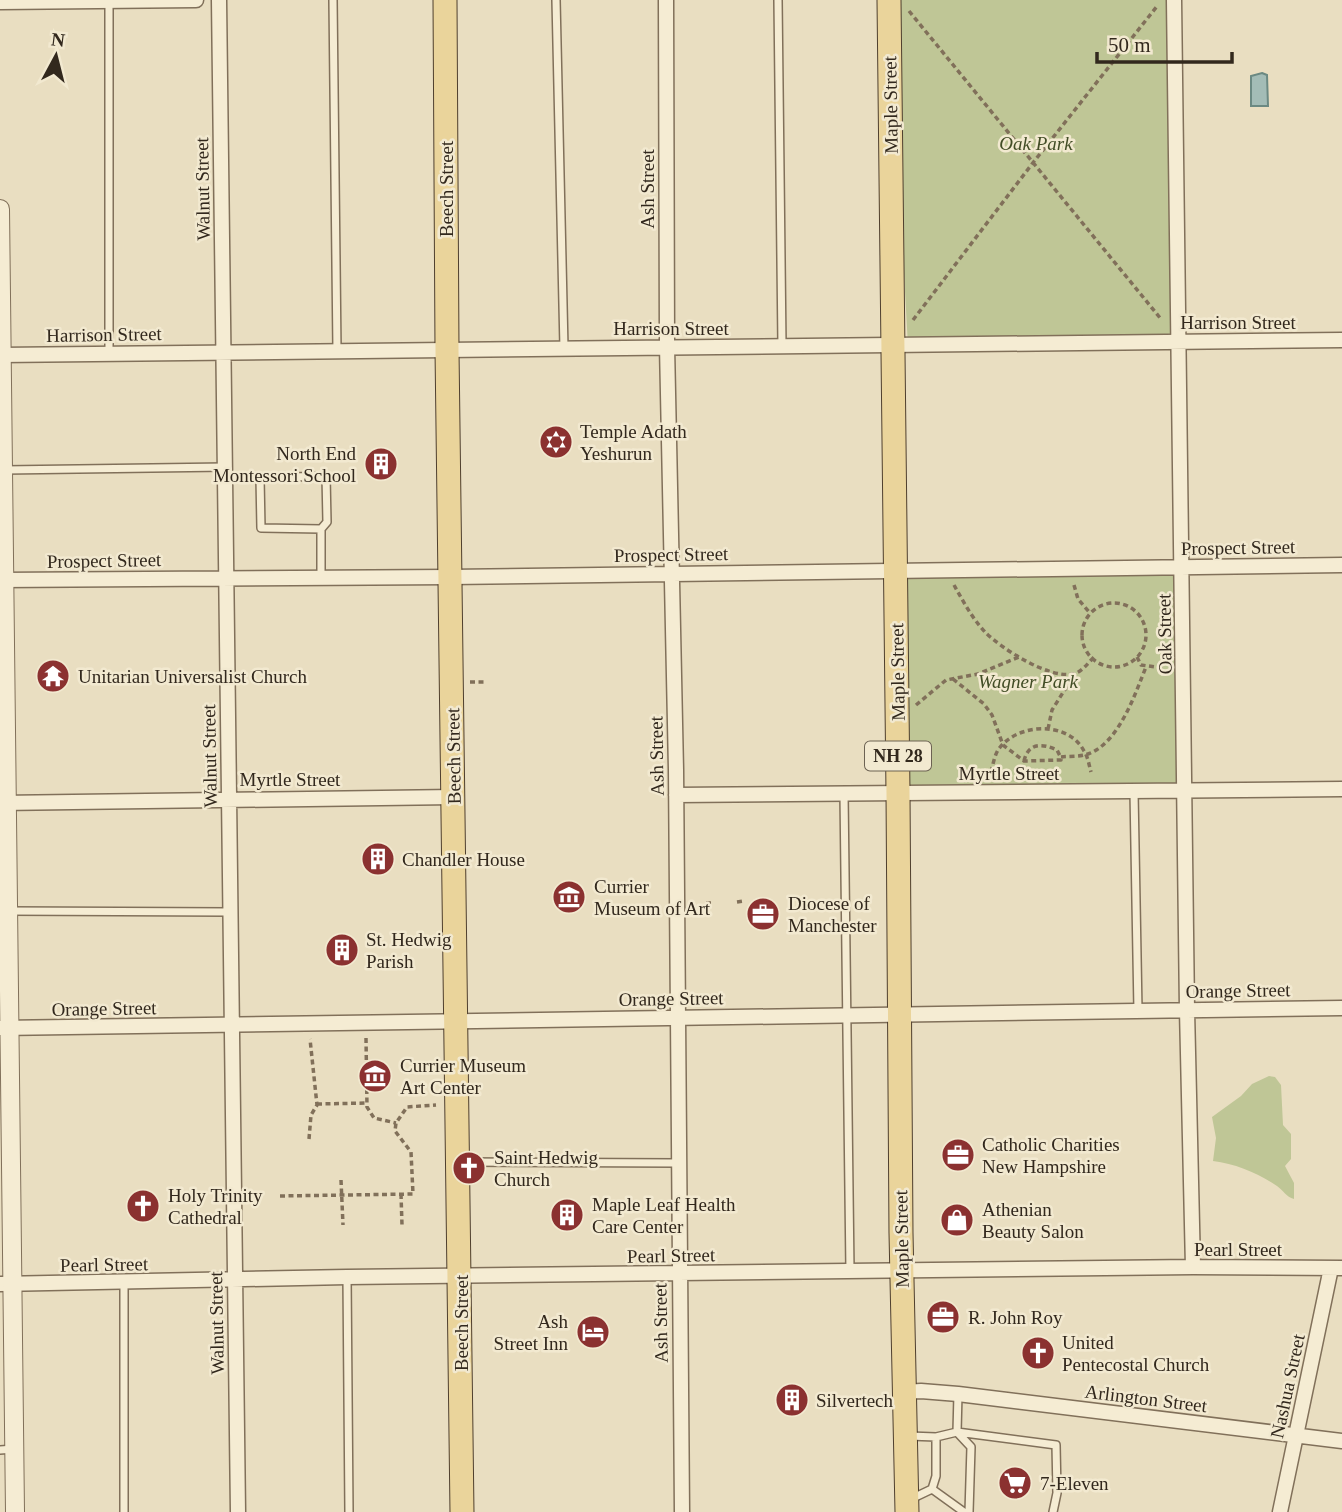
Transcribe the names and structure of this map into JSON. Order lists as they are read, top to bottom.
{
  "streets": {
    "main road": ["Maple Street", "Beech Street", "NH 28"],
    "street": [
      "Walnut Street",
      "Ash Street",
      "Harrison Street",
      "Prospect Street",
      "Oak Street",
      "Myrtle Street",
      "Orange Street",
      "Pearl Street",
      "Nashua Street",
      "Arlington Street"
    ]
  },
  "crossings": [
    ["Maple Street", "Harrison Street"],
    ["Maple Street", "Prospect Street"],
    ["Maple Street", "Myrtle Street"],
    ["Maple Street", "Orange Street"],
    ["Maple Street", "Pearl Street"],
    ["Maple Street", "Arlington Street"],
    ["Walnut Street", "Harrison Street"],
    ["Walnut Street", "Prospect Street"],
    ["Walnut Street", "Myrtle Street"],
    ["Walnut Street", "Orange Street"],
    ["Walnut Street", "Pearl Street"],
    ["Beech Street", "Harrison Street"],
    ["Beech Street", "Prospect Street"],
    ["Beech Street", "Myrtle Street"],
    ["Beech Street", "Orange Street"],
    ["Beech Street", "Pearl Street"],
    ["Ash Street", "Harrison Street"],
    ["Ash Street", "Prospect Street"],
    ["Ash Street", "Myrtle Street"],
    ["Ash Street", "Orange Street"],
    ["Ash Street", "Pearl Street"],
    ["Harrison Street", "Oak Street"],
    ["Prospect Street", "Oak Street"],
    ["Oak Street", "Myrtle Street"],
    ["Oak Street", "Orange Street"],
    ["Oak Street", "Pearl Street"],
    ["Pearl Street", "Nashua Street"],
    ["Nashua Street", "Arlington Street"]
  ],
  "parks": ["Oak Park", "Wagner Park"],
  "places": {
    "synagogue": ["Temple Adath Yeshurun"],
    "building": [
      "North End Montessori School",
      "Chandler House",
      "St. Hedwig Parish",
      "Maple Leaf Health Care Center",
      "Silvertech"
    ],
    "temple": ["Unitarian Universalist Church"],
    "museum": ["Currier Museum of Art", "Currier Museum Art Center"],
    "office": ["Diocese of Manchester", "Catholic Charities New Hampshire", "R. John Roy"],
    "church": ["Saint Hedwig Church", "Holy Trinity Cathedral", "United Pentecostal Church"],
    "shop": ["Athenian Beauty Salon"],
    "hotel": ["Ash Street Inn"],
    "supermarket": ["7-Eleven"]
  },
  "scale_bar": "50 m",
  "north": "top"
}
